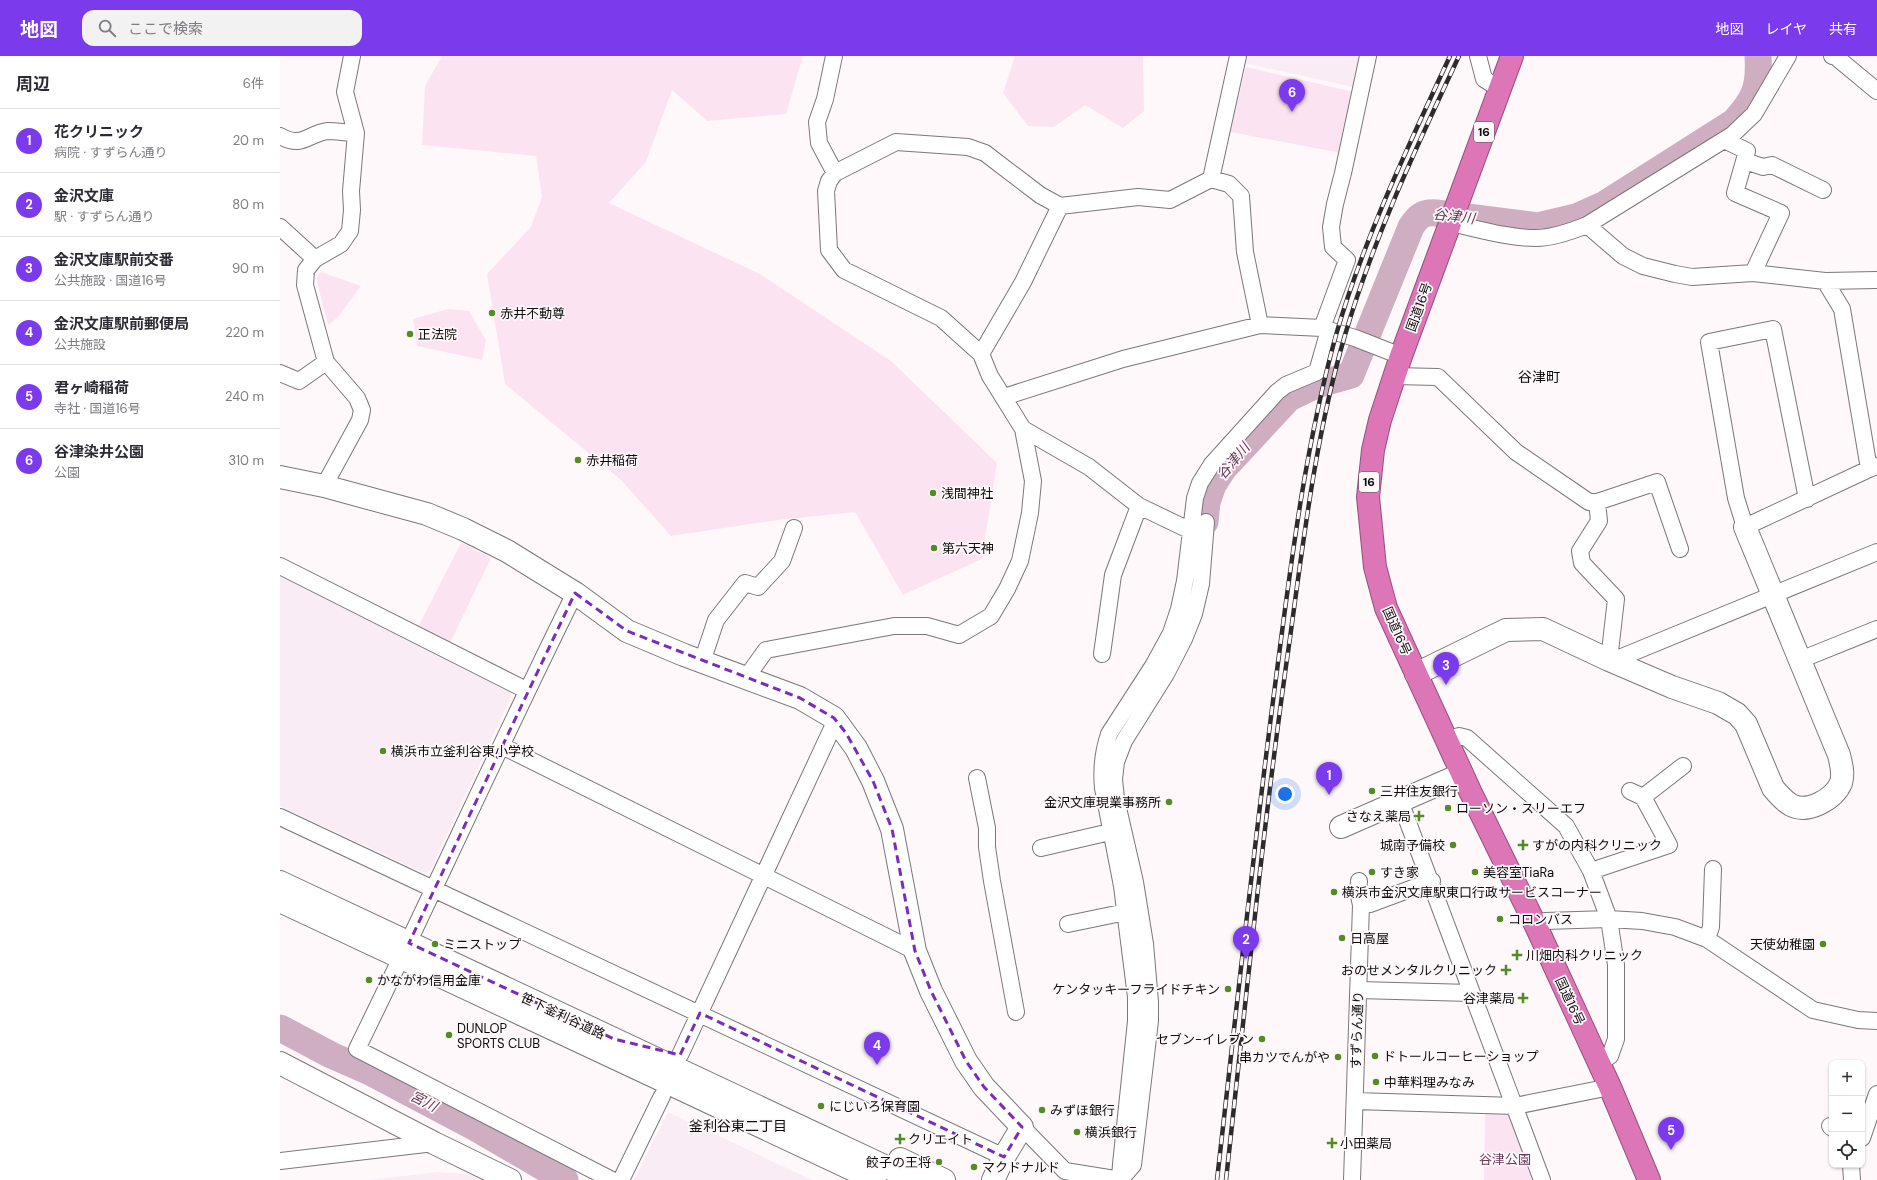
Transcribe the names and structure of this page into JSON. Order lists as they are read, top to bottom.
{
  "streets": {
    "highway": ["16", "国道16号"],
    "street": ["笹下釜利谷道路", "すずらん通り"]
  },
  "districts": ["谷津町", "釜利谷東二丁目"],
  "water": ["谷津川", "宮川"],
  "parks": ["谷津公園"],
  "places": {
    "other": [
      "赤井不動尊",
      "正法院",
      "赤井稲荷",
      "浅間神社",
      "第六天神",
      "横浜市立釜利谷東小学校",
      "三井住友銀行",
      "金沢文庫現業事務所",
      "ローソン・スリーエフ",
      "城南予備校",
      "すき家",
      "美容室TiaRa",
      "横浜市金沢文庫駅東口行政サービスコーナー",
      "コロンバス",
      "日高屋",
      "ミニストップ",
      "天使幼稚園",
      "かながわ信用金庫",
      "ケンタッキーフライドチキン",
      "DUNLOP SPORTS CLUB",
      "セブン-イレブン",
      "ドトールコーヒーショップ",
      "串カツでんがや",
      "中華料理みなみ",
      "にじいろ保育園",
      "みずほ銀行",
      "横浜銀行",
      "餃子の王将",
      "マクドナルド"
    ],
    "health": [
      "さなえ薬局",
      "すがの内科クリニック",
      "川畑内科クリニック",
      "おのせメンタルクリニック",
      "谷津薬局",
      "クリエイト",
      "小田薬局"
    ]
  },
  "page": {
    "header": "地図",
    "search": "ここで検索",
    "nav": ["地図", "レイヤ", "共有"],
    "heading": ["周辺", "6件"],
    "pins": [
      "6",
      "3",
      "1",
      "2",
      "4",
      "5"
    ],
    "list": [
      {
        "mark": "1",
        "name": "花クリニック",
        "note": "病院 · すずらん通り",
        "value": "20 m"
      },
      {
        "mark": "2",
        "name": "金沢文庫",
        "note": "駅 · すずらん通り",
        "value": "80 m"
      },
      {
        "mark": "3",
        "name": "金沢文庫駅前交番",
        "note": "公共施設 · 国道16号",
        "value": "90 m"
      },
      {
        "mark": "4",
        "name": "金沢文庫駅前郵便局",
        "note": "公共施設",
        "value": "220 m"
      },
      {
        "mark": "5",
        "name": "君ヶ崎稲荷",
        "note": "寺社 · 国道16号",
        "value": "240 m"
      },
      {
        "mark": "6",
        "name": "谷津染井公園",
        "note": "公園",
        "value": "310 m"
      }
    ],
    "map_buttons": ["+", "−"]
  }
}
